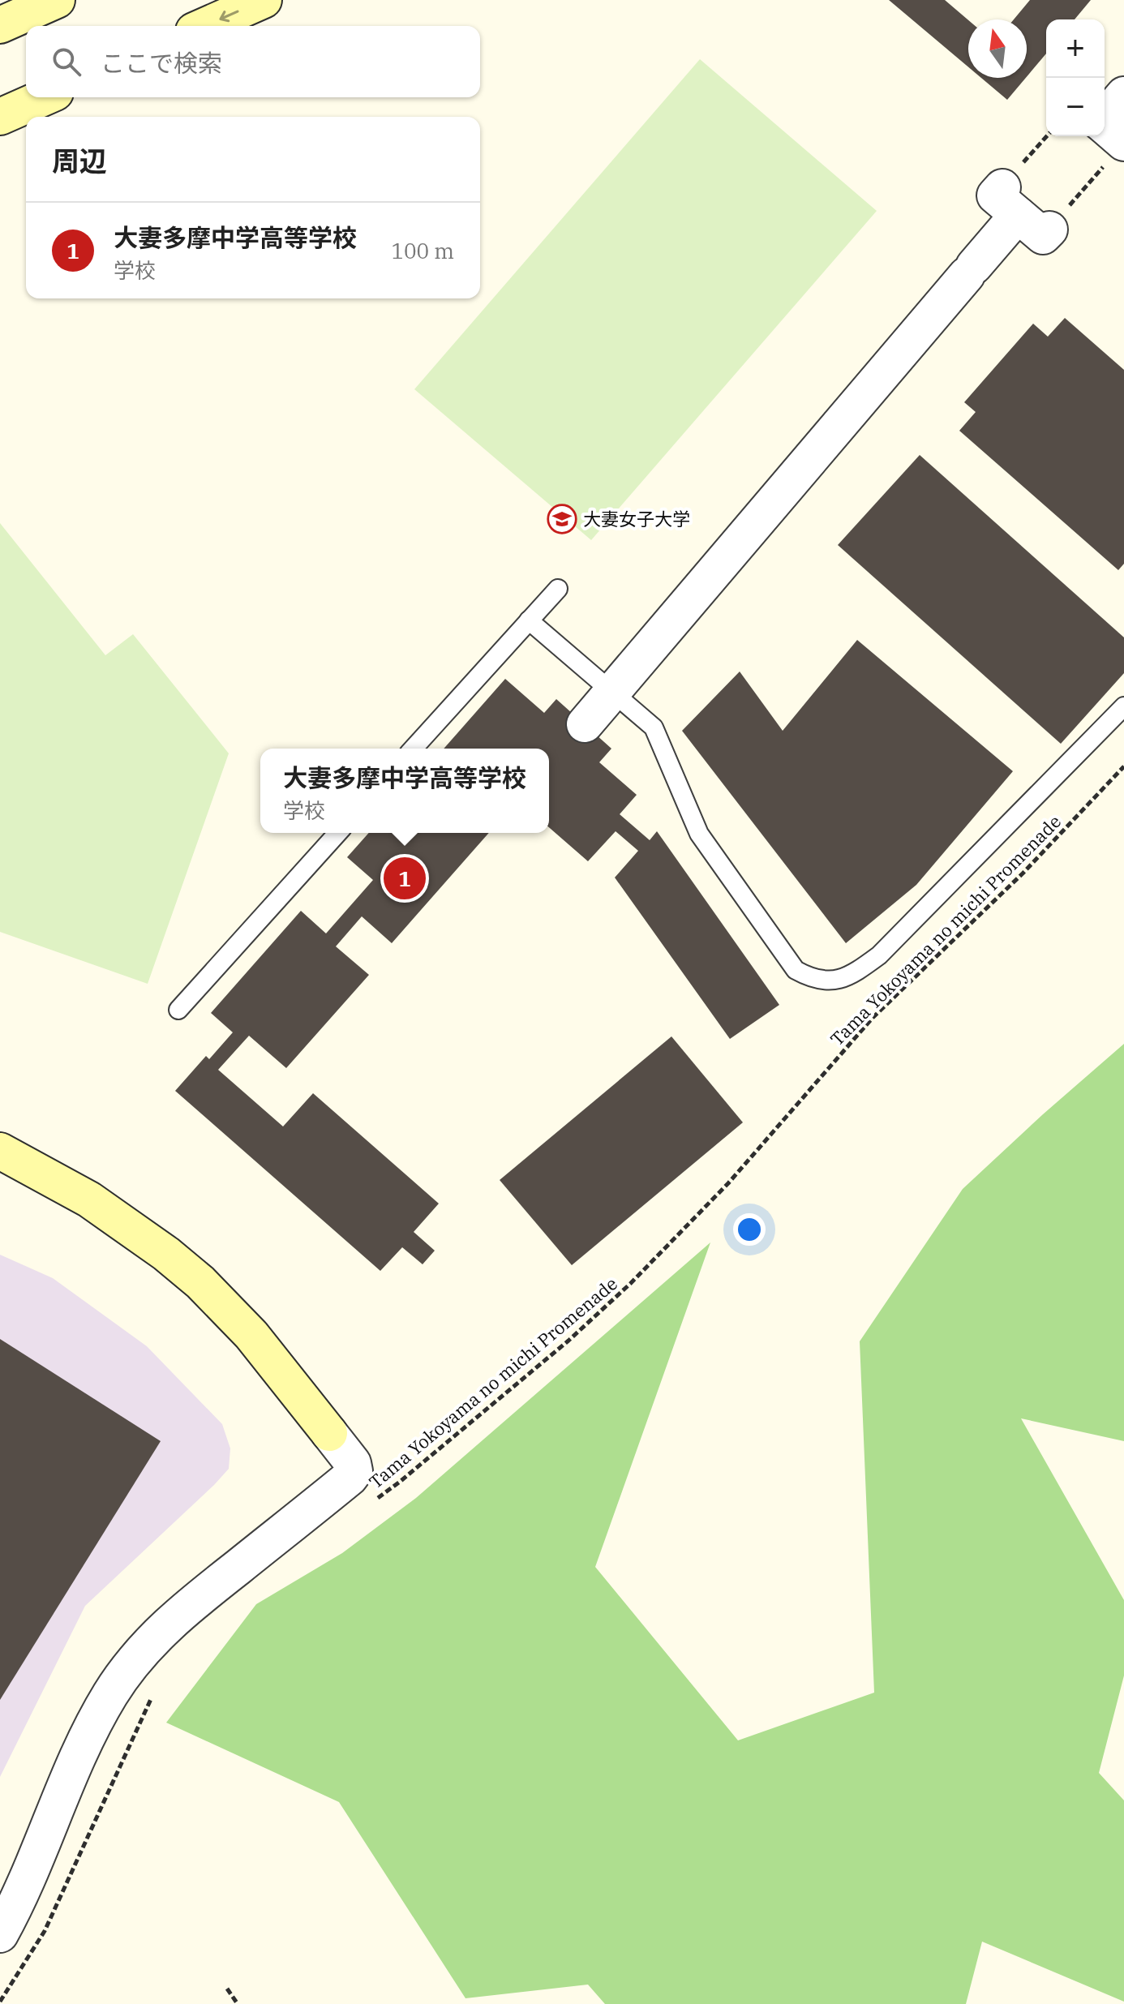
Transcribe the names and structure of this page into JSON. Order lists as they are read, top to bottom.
{
  "streets": {
    "path": ["Tama Yokoyama no michi Promenade"]
  },
  "places": {
    "school or university": ["大妻女子大学"]
  },
  "north": "top",
  "page": {
    "map_buttons": ["+", "−"],
    "search": "ここで検索",
    "heading": "周辺",
    "list": [
      {
        "mark": "1",
        "name": "大妻多摩中学高等学校",
        "note": "学校",
        "value": "100 m"
      }
    ],
    "popup": ["大妻多摩中学高等学校", "学校"],
    "pins": "1"
  }
}
